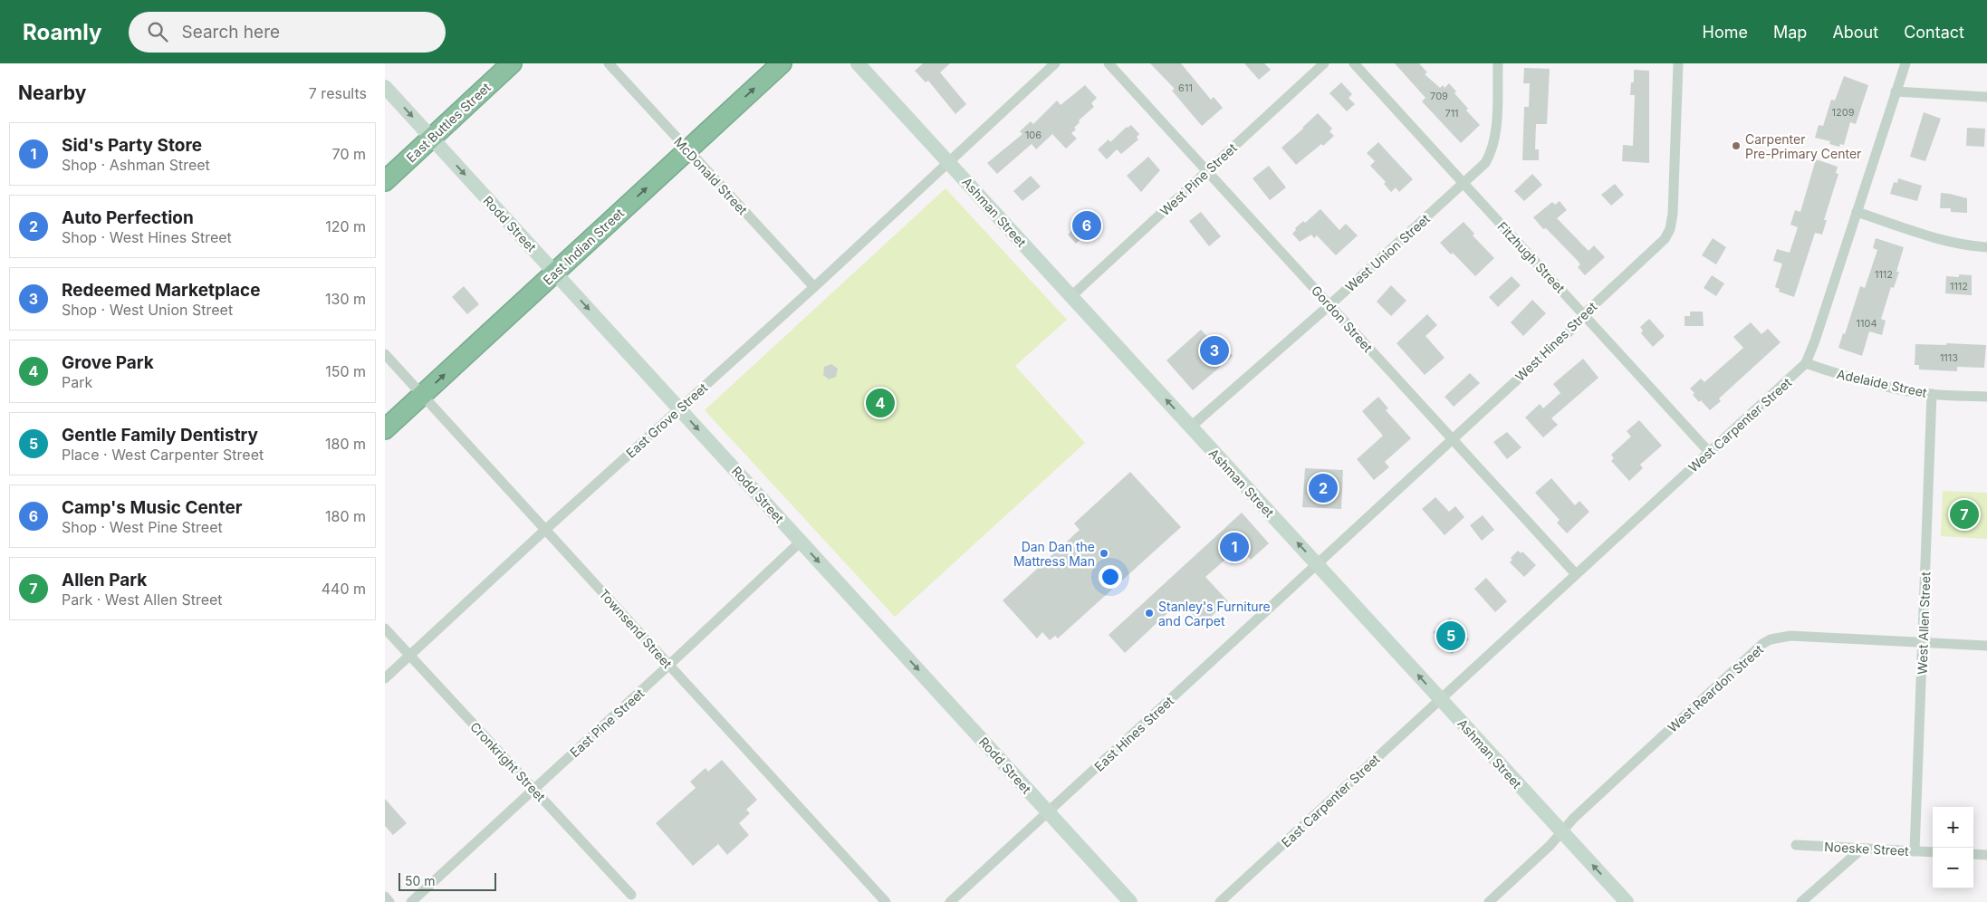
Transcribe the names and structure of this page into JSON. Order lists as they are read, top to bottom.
{
  "streets": {
    "highway": ["East Buttles Street", "East Indian Street"],
    "street": [
      "McDonald Street",
      "West Pine Street",
      "Ashman Street",
      "Rodd Street",
      "West Union Street",
      "Fitzhugh Street",
      "Gordon Street",
      "West Hines Street",
      "Adelaide Street",
      "East Grove Street",
      "West Carpenter Street",
      "West Allen Street",
      "Townsend Street",
      "West Reardon Street",
      "East Pine Street",
      "East Hines Street",
      "Cronkright Street",
      "East Carpenter Street",
      "Noeske Street"
    ]
  },
  "crossings": [
    ["East Buttles Street", "Rodd Street"],
    ["McDonald Street", "East Indian Street"],
    ["McDonald Street", "East Grove Street"],
    ["West Pine Street", "Ashman Street"],
    ["West Pine Street", "Gordon Street"],
    ["Ashman Street", "West Union Street"],
    ["Ashman Street", "West Hines Street"],
    ["Ashman Street", "East Grove Street"],
    ["Ashman Street", "West Carpenter Street"],
    ["Ashman Street", "West Reardon Street"],
    ["Ashman Street", "East Hines Street"],
    ["Ashman Street", "East Carpenter Street"],
    ["Rodd Street", "East Indian Street"],
    ["Rodd Street", "East Grove Street"],
    ["Rodd Street", "East Pine Street"],
    ["Rodd Street", "East Hines Street"],
    ["East Indian Street", "Townsend Street"],
    ["West Union Street", "Fitzhugh Street"],
    ["West Union Street", "Gordon Street"],
    ["Fitzhugh Street", "West Hines Street"],
    ["Fitzhugh Street", "West Carpenter Street"],
    ["Gordon Street", "West Hines Street"],
    ["Gordon Street", "West Carpenter Street"],
    ["West Hines Street", "East Hines Street"],
    ["Adelaide Street", "West Carpenter Street"],
    ["Adelaide Street", "West Allen Street"],
    ["East Grove Street", "Townsend Street"],
    ["East Grove Street", "Cronkright Street"],
    ["West Carpenter Street", "East Carpenter Street"],
    ["West Allen Street", "West Reardon Street"],
    ["West Allen Street", "Noeske Street"],
    ["Townsend Street", "East Pine Street"],
    ["East Pine Street", "Cronkright Street"]
  ],
  "one_way": ["Ashman Street", "Rodd Street", "East Indian Street"],
  "places": ["Carpenter Pre-Primary Center", "Dan Dan the Mattress Man", "Stanley's Furniture and Carpet"],
  "house_numbers": [
    "611",
    "709",
    "1209",
    "711",
    "106",
    "1112",
    "1112",
    "1104",
    "1113"
  ],
  "scale_bar": "50 m",
  "page": {
    "header": "Roamly",
    "search": "Search here",
    "nav": [
      "Home",
      "Map",
      "About",
      "Contact"
    ],
    "heading": ["Nearby", "7 results"],
    "list": [
      {
        "mark": "1",
        "name": "Sid's Party Store",
        "note": "Shop · Ashman Street",
        "value": "70 m"
      },
      {
        "mark": "2",
        "name": "Auto Perfection",
        "note": "Shop · West Hines Street",
        "value": "120 m"
      },
      {
        "mark": "3",
        "name": "Redeemed Marketplace",
        "note": "Shop · West Union Street",
        "value": "130 m"
      },
      {
        "mark": "4",
        "name": "Grove Park",
        "note": "Park",
        "value": "150 m"
      },
      {
        "mark": "5",
        "name": "Gentle Family Dentistry",
        "note": "Place · West Carpenter Street",
        "value": "180 m"
      },
      {
        "mark": "6",
        "name": "Camp's Music Center",
        "note": "Shop · West Pine Street",
        "value": "180 m"
      },
      {
        "mark": "7",
        "name": "Allen Park",
        "note": "Park · West Allen Street",
        "value": "440 m"
      }
    ],
    "pins": [
      "6",
      "3",
      "4",
      "2",
      "7",
      "1",
      "5"
    ],
    "map_buttons": ["+", "−"],
    "scale": "50 m"
  }
}
